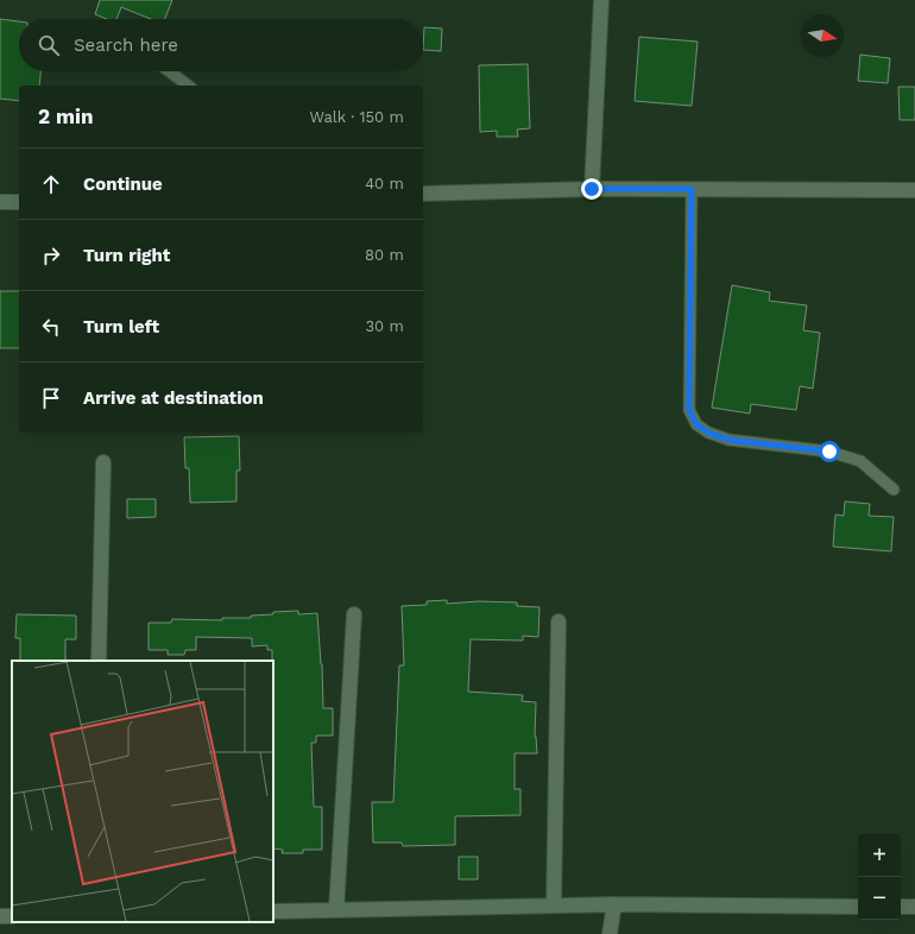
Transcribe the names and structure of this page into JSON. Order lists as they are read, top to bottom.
{
  "north": "right",
  "page": {
    "search": "Search here",
    "heading": ["2 min", "Walk · 150 m"],
    "list": [
      ["Continue", "40 m"],
      ["Turn right", "80 m"],
      ["Turn left", "30 m"],
      "Arrive at destination"
    ],
    "map_buttons": ["+", "−"]
  }
}
